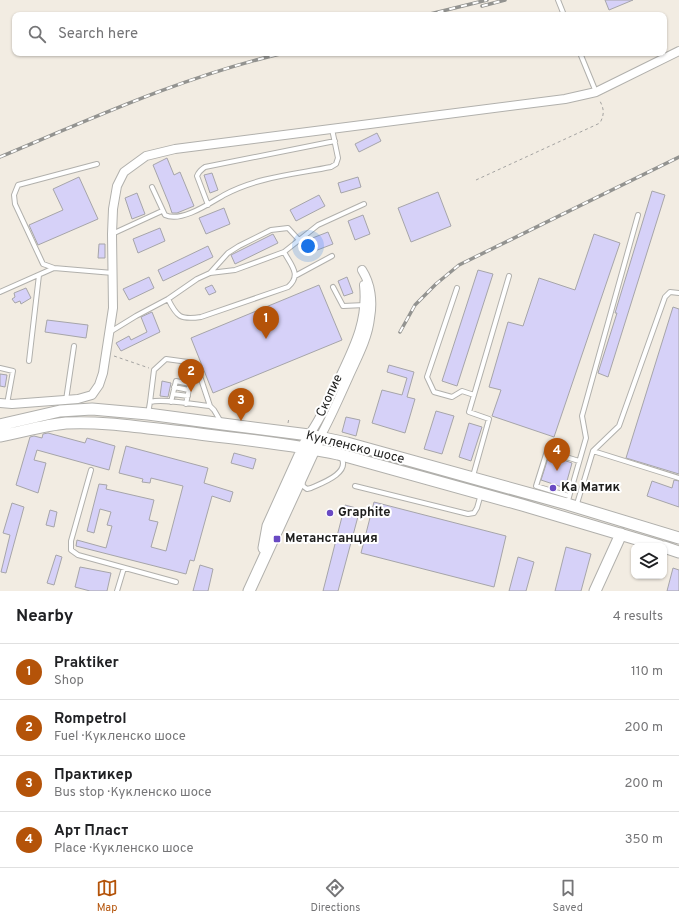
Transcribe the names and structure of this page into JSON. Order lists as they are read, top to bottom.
{
  "streets": {
    "main road": ["Скопие", "Кукленско шосе"]
  },
  "crossings": [
    ["Скопие", "Кукленско шосе"]
  ],
  "places": {
    "other": ["Ка Матик", "Graphite"],
    "transit": ["Метанстанция"]
  },
  "page": {
    "search": "Search here",
    "pins": [
      "1",
      "2",
      "3",
      "4"
    ],
    "heading": ["Nearby", "4 results"],
    "list": [
      {
        "mark": "1",
        "name": "Praktiker",
        "note": "Shop",
        "value": "110 m"
      },
      {
        "mark": "2",
        "name": "Rompetrol",
        "note": "Fuel · Кукленско шосе",
        "value": "200 m"
      },
      {
        "mark": "3",
        "name": "Практикер",
        "note": "Bus stop · Кукленско шосе",
        "value": "200 m"
      },
      {
        "mark": "4",
        "name": "Арт Пласт",
        "note": "Place · Кукленско шосе",
        "value": "350 m"
      }
    ],
    "nav": ["Map", "Directions", "Saved"]
  }
}
